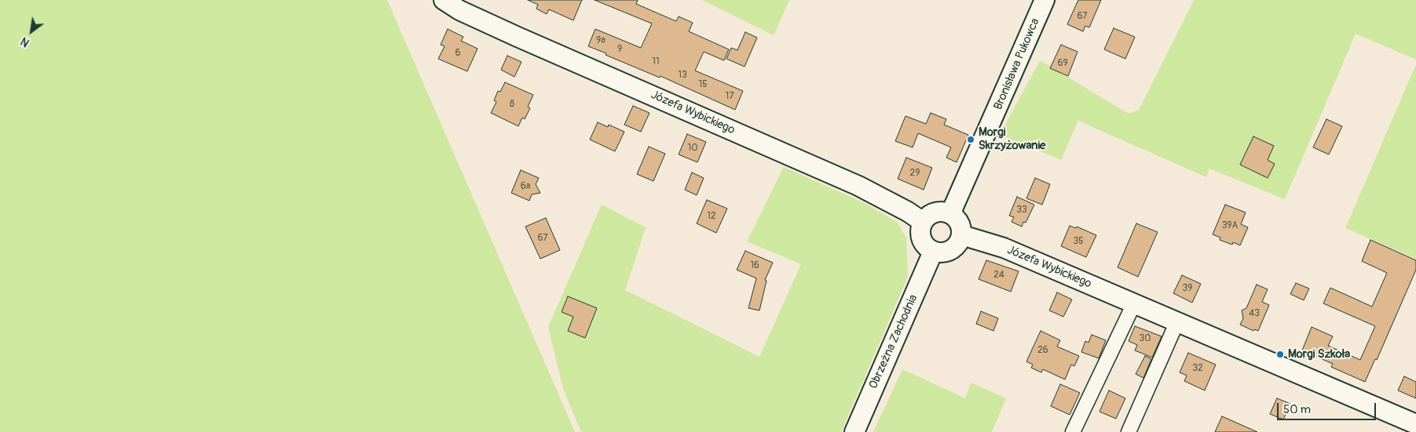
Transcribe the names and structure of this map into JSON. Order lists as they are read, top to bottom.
{
  "streets": {
    "street": ["Bronisława Pukowca", "Józefa Wybickiego", "Obrzeżna Zachodnia"]
  },
  "crossings": [
    ["Bronisława Pukowca", "Józefa Wybickiego"],
    ["Bronisława Pukowca", "Obrzeżna Zachodnia"],
    ["Józefa Wybickiego", "Obrzeżna Zachodnia"]
  ],
  "places": ["Morgi Skrzyżowanie", "Morgi Szkoła"],
  "house_numbers": [
    "67",
    "9a",
    "9",
    "6",
    "11",
    "69",
    "13",
    "15",
    "17",
    "8",
    "10",
    "29",
    "6a",
    "33",
    "12",
    "39A",
    "67",
    "35",
    "16",
    "24",
    "39",
    "43",
    "30",
    "26",
    "32"
  ],
  "scale_bar": "50 m",
  "north": "bottom left"
}
